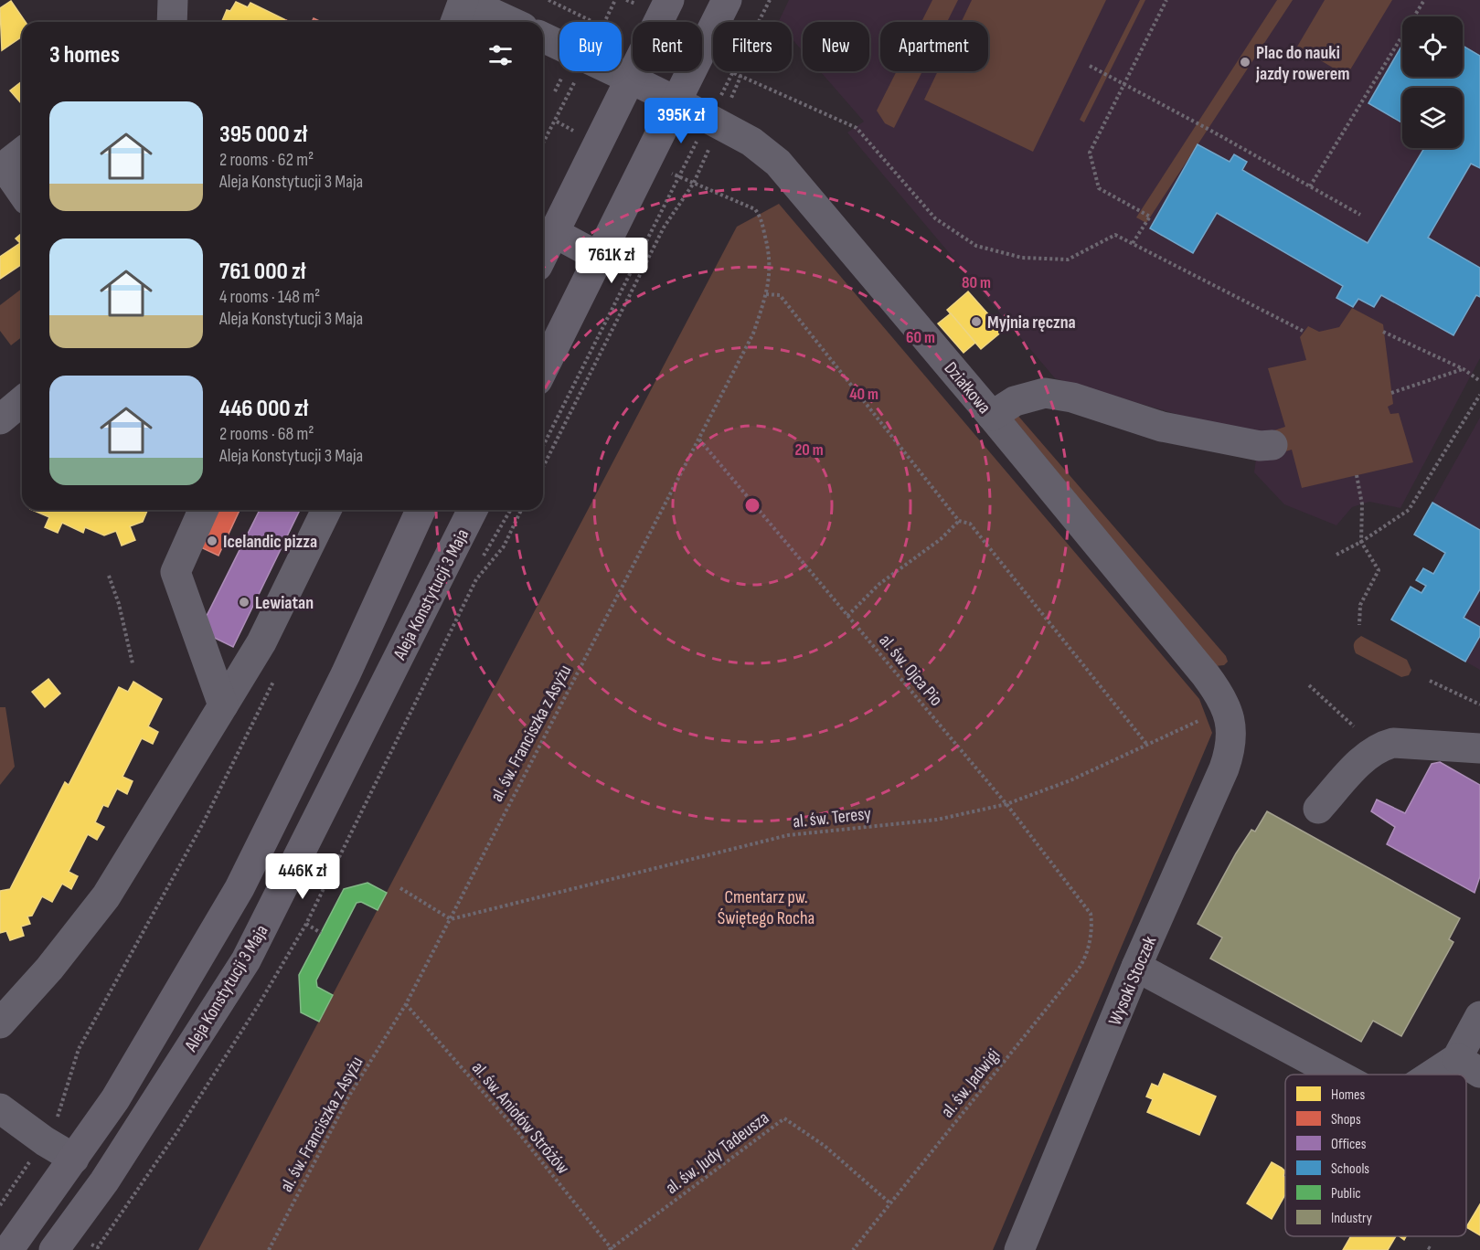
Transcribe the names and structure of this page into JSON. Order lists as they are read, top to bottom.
{
  "streets": {
    "main road": ["Aleja Konstytucji 3 Maja"],
    "street": ["Działkowa", "Wysoki Stoczek"],
    "path": [
      "al. św. Ojca Pio",
      "al. św. Franciszka z Asyżu",
      "al. św. Teresy",
      "al. św. Jadwigi",
      "al. św. Aniołów Stróżów",
      "al. św. Judy Tadeusza"
    ]
  },
  "crossings": [
    ["Działkowa", "al. św. Teresy"],
    ["Działkowa", "Wysoki Stoczek"],
    ["al. św. Ojca Pio", "al. św. Franciszka z Asyżu"],
    ["al. św. Ojca Pio", "al. św. Teresy"],
    ["al. św. Ojca Pio", "al. św. Jadwigi"],
    ["al. św. Franciszka z Asyżu", "al. św. Teresy"],
    ["al. św. Franciszka z Asyżu", "al. św. Aniołów Stróżów"],
    ["al. św. Teresy", "Wysoki Stoczek"],
    ["al. św. Jadwigi", "al. św. Judy Tadeusza"],
    ["al. św. Aniołów Stróżów", "al. św. Judy Tadeusza"]
  ],
  "parks": ["Cmentarz pw. Świętego Rocha"],
  "places": [
    "Plac do nauki jazdy rowerem",
    "Myjnia ręczna",
    "Icelandic pizza",
    "Lewiatan"
  ],
  "legend": [
    "Homes",
    "Shops",
    "Offices",
    "Schools",
    "Public",
    "Industry"
  ],
  "page": {
    "chip": [
      "Buy",
      "Rent",
      "Filters",
      "New",
      "Apartment"
    ],
    "heading": "3 homes",
    "list": [
      {
        "name": "395 000 zł",
        "note": "2 rooms · 62 m² · Aleja Konstytucji 3 Maja"
      },
      {
        "name": "761 000 zł",
        "note": "4 rooms · 148 m² · Aleja Konstytucji 3 Maja"
      },
      {
        "name": "446 000 zł",
        "note": "2 rooms · 68 m² · Aleja Konstytucji 3 Maja"
      }
    ],
    "price": ["395K zł", "761K zł", "446K zł"]
  },
  "rings": [
    "80 m",
    "60 m",
    "40 m",
    "20 m"
  ]
}
